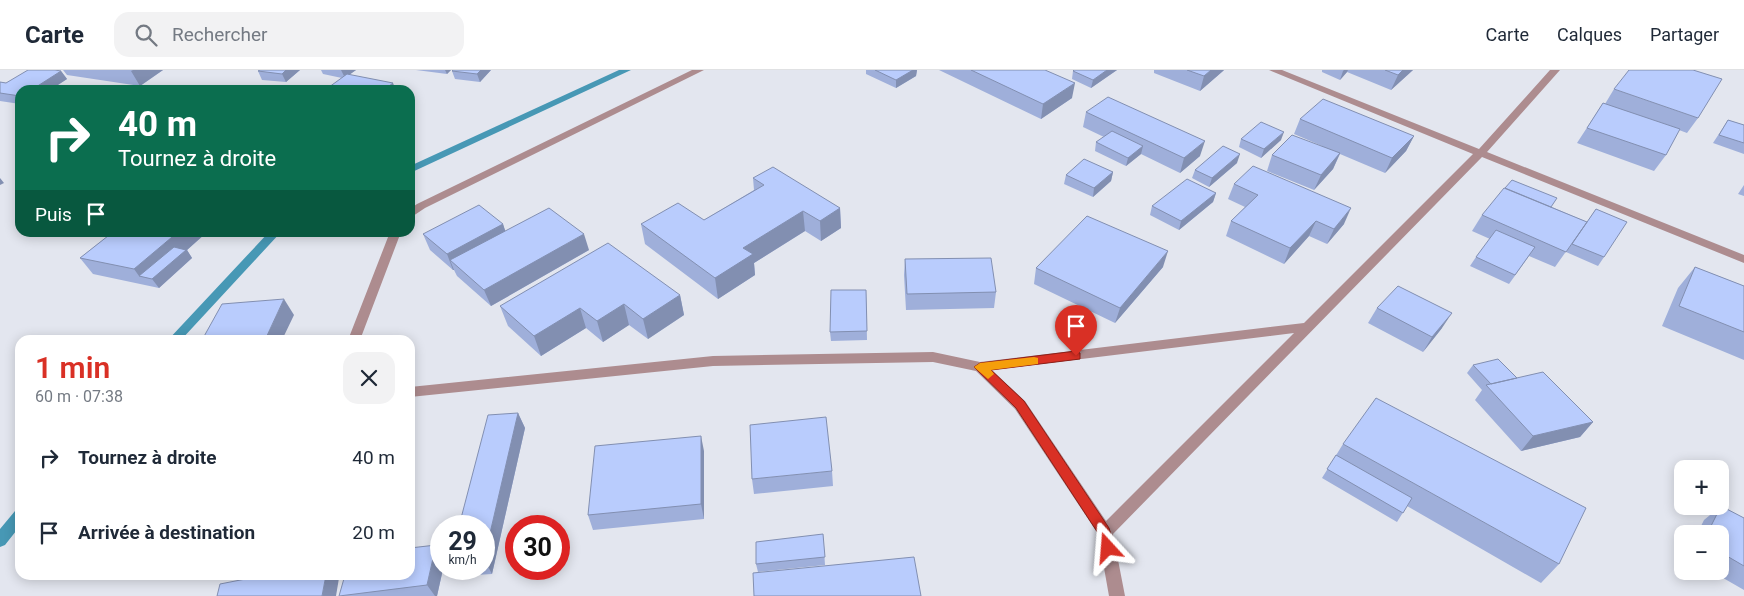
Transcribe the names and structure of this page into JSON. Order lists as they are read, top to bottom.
{
  "page": {
    "header": "Carte",
    "search": "Rechercher",
    "nav": ["Carte", "Calques", "Partager"],
    "turn": ["40 m", "Tournez à droite"],
    "then": "Puis",
    "heading": ["1 min", "60 m · 07:38"],
    "list": [
      {
        "name": "Tournez à droite",
        "value": "40 m"
      },
      {
        "name": "Arrivée à destination",
        "value": "20 m"
      }
    ],
    "map_buttons": ["+", "−"],
    "speed": "29 km/h",
    "limit": "30"
  }
}
